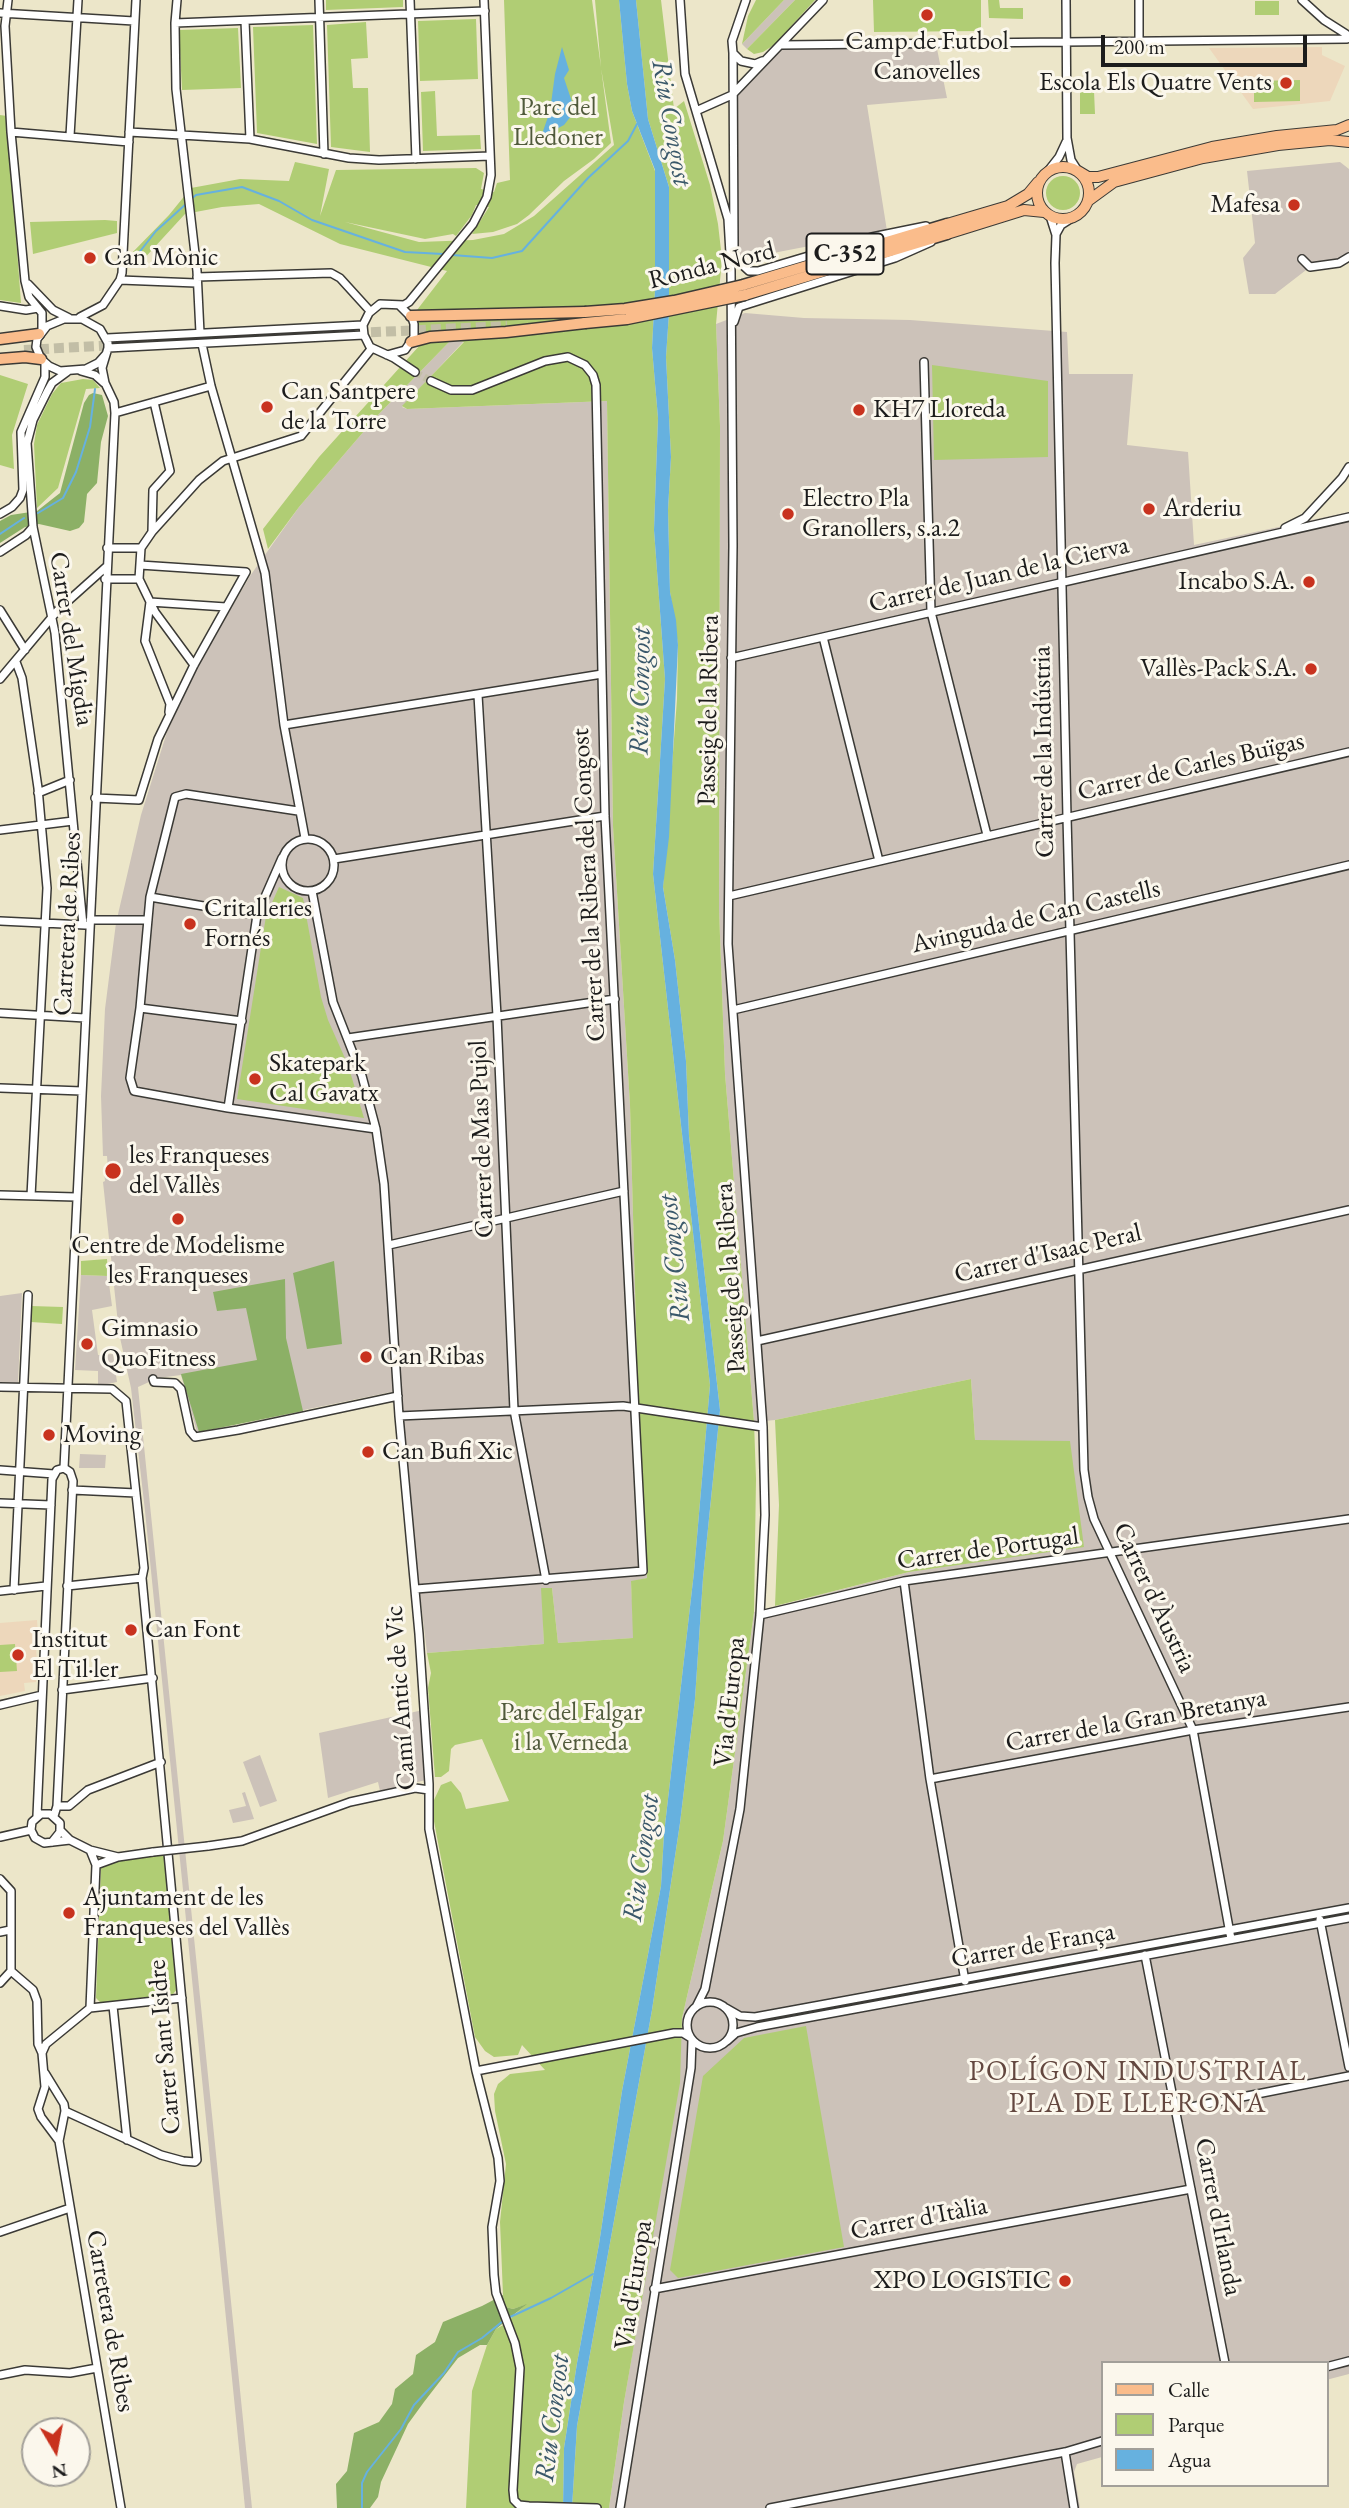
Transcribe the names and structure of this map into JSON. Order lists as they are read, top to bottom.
{
  "streets": {
    "highway": ["C-352", "Ronda Nord"],
    "street": [
      "Carrer de Juan de la Cierva",
      "Carrer del Migdia",
      "Passeig de la Ribera",
      "Carrer de la Indústria",
      "Carrer de Carles Buïgas",
      "Carrer de la Ribera del Congost",
      "Avinguda de Can Castells",
      "Carretera de Ribes",
      "Carrer de Mas Pujol",
      "Carrer d'Isaac Peral",
      "Carrer de Portugal",
      "Carrer d'Àustria",
      "Camí Antic de Vic",
      "Via d'Europa",
      "Carrer de la Gran Bretanya",
      "Carrer de França",
      "Carrer Sant Isidre",
      "Carrer d'Irlanda",
      "Carrer d'Itàlia"
    ]
  },
  "crossings": [
    ["C-352", "Ronda Nord"],
    ["C-352", "Carrer de la Indústria"],
    ["Ronda Nord", "Carrer de la Indústria"],
    ["Carrer de Juan de la Cierva", "Passeig de la Ribera"],
    ["Carrer de Juan de la Cierva", "Carrer de la Indústria"],
    ["Carrer del Migdia", "Carretera de Ribes"],
    ["Passeig de la Ribera", "Carrer de Carles Buïgas"],
    ["Passeig de la Ribera", "Avinguda de Can Castells"],
    ["Passeig de la Ribera", "Carrer d'Isaac Peral"],
    ["Passeig de la Ribera", "Via d'Europa"],
    ["Carrer de la Indústria", "Carrer de Carles Buïgas"],
    ["Carrer de la Indústria", "Avinguda de Can Castells"],
    ["Carrer de la Indústria", "Carrer d'Isaac Peral"],
    ["Carrer de la Indústria", "Carrer d'Àustria"],
    ["Carrer de la Ribera del Congost", "Carrer de Mas Pujol"],
    ["Carretera de Ribes", "Carrer Sant Isidre"],
    ["Carrer d'Isaac Peral", "Carrer d'Àustria"],
    ["Carrer de Portugal", "Carrer d'Àustria"],
    ["Carrer de Portugal", "Via d'Europa"],
    ["Carrer d'Àustria", "Carrer de la Gran Bretanya"],
    ["Carrer d'Àustria", "Carrer de França"],
    ["Via d'Europa", "Carrer de França"],
    ["Via d'Europa", "Carrer d'Itàlia"],
    ["Carrer de França", "Carrer d'Irlanda"],
    ["Carrer d'Irlanda", "Carrer d'Itàlia"]
  ],
  "districts": ["POLÍGON INDUSTRIAL PLA DE LLERONA"],
  "water": ["Riu Congost"],
  "parks": ["Parc del Lledoner", "Parc del Falgar i la Verneda"],
  "places": [
    "Camp de Futbol Canovelles",
    "Escola Els Quatre Vents",
    "Mafesa",
    "Can Mònic",
    "Can Santpere de la Torre",
    "KH7 Lloreda",
    "Arderiu",
    "Electro Pla Granollers, s.a.2",
    "Incabo S.A.",
    "Vallès-Pack S.A.",
    "Critalleries Fornés",
    "Skatepark Cal Gavatx",
    "les Franqueses del Vallès",
    "Centre de Modelisme les Franqueses",
    "Gimnasio QuoFitness",
    "Can Ribas",
    "Moving",
    "Can Bufi Xic",
    "Can Font",
    "Institut El Til·ler",
    "Ajuntament de les Franqueses del Vallès",
    "XPO LOGISTIC"
  ],
  "legend": ["Calle", "Parque", "Agua"],
  "scale_bar": "200 m",
  "north": "bottom"
}
